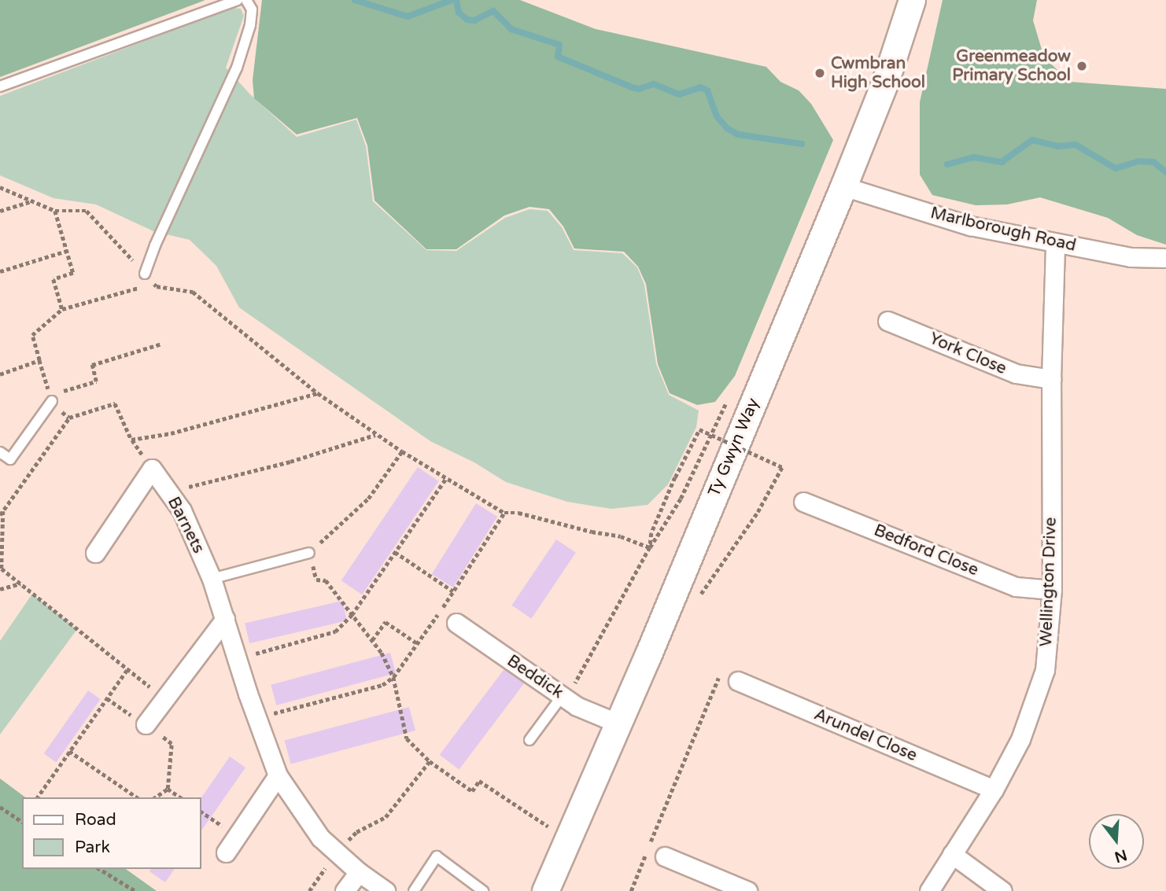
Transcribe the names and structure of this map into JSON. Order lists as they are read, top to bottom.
{
  "streets": {
    "street": [
      "Marlborough Road",
      "York Close",
      "Ty Gwyn Way",
      "Barnets",
      "Bedford Close",
      "Wellington Drive",
      "Beddick",
      "Arundel Close"
    ]
  },
  "crossings": [
    ["Marlborough Road", "Ty Gwyn Way"],
    ["Marlborough Road", "Wellington Drive"],
    ["York Close", "Wellington Drive"],
    ["Ty Gwyn Way", "Beddick"],
    ["Bedford Close", "Wellington Drive"],
    ["Wellington Drive", "Arundel Close"]
  ],
  "places": ["Greenmeadow Primary School", "Cwmbran High School"],
  "legend": ["Road", "Park"],
  "north": "bottom"
}
